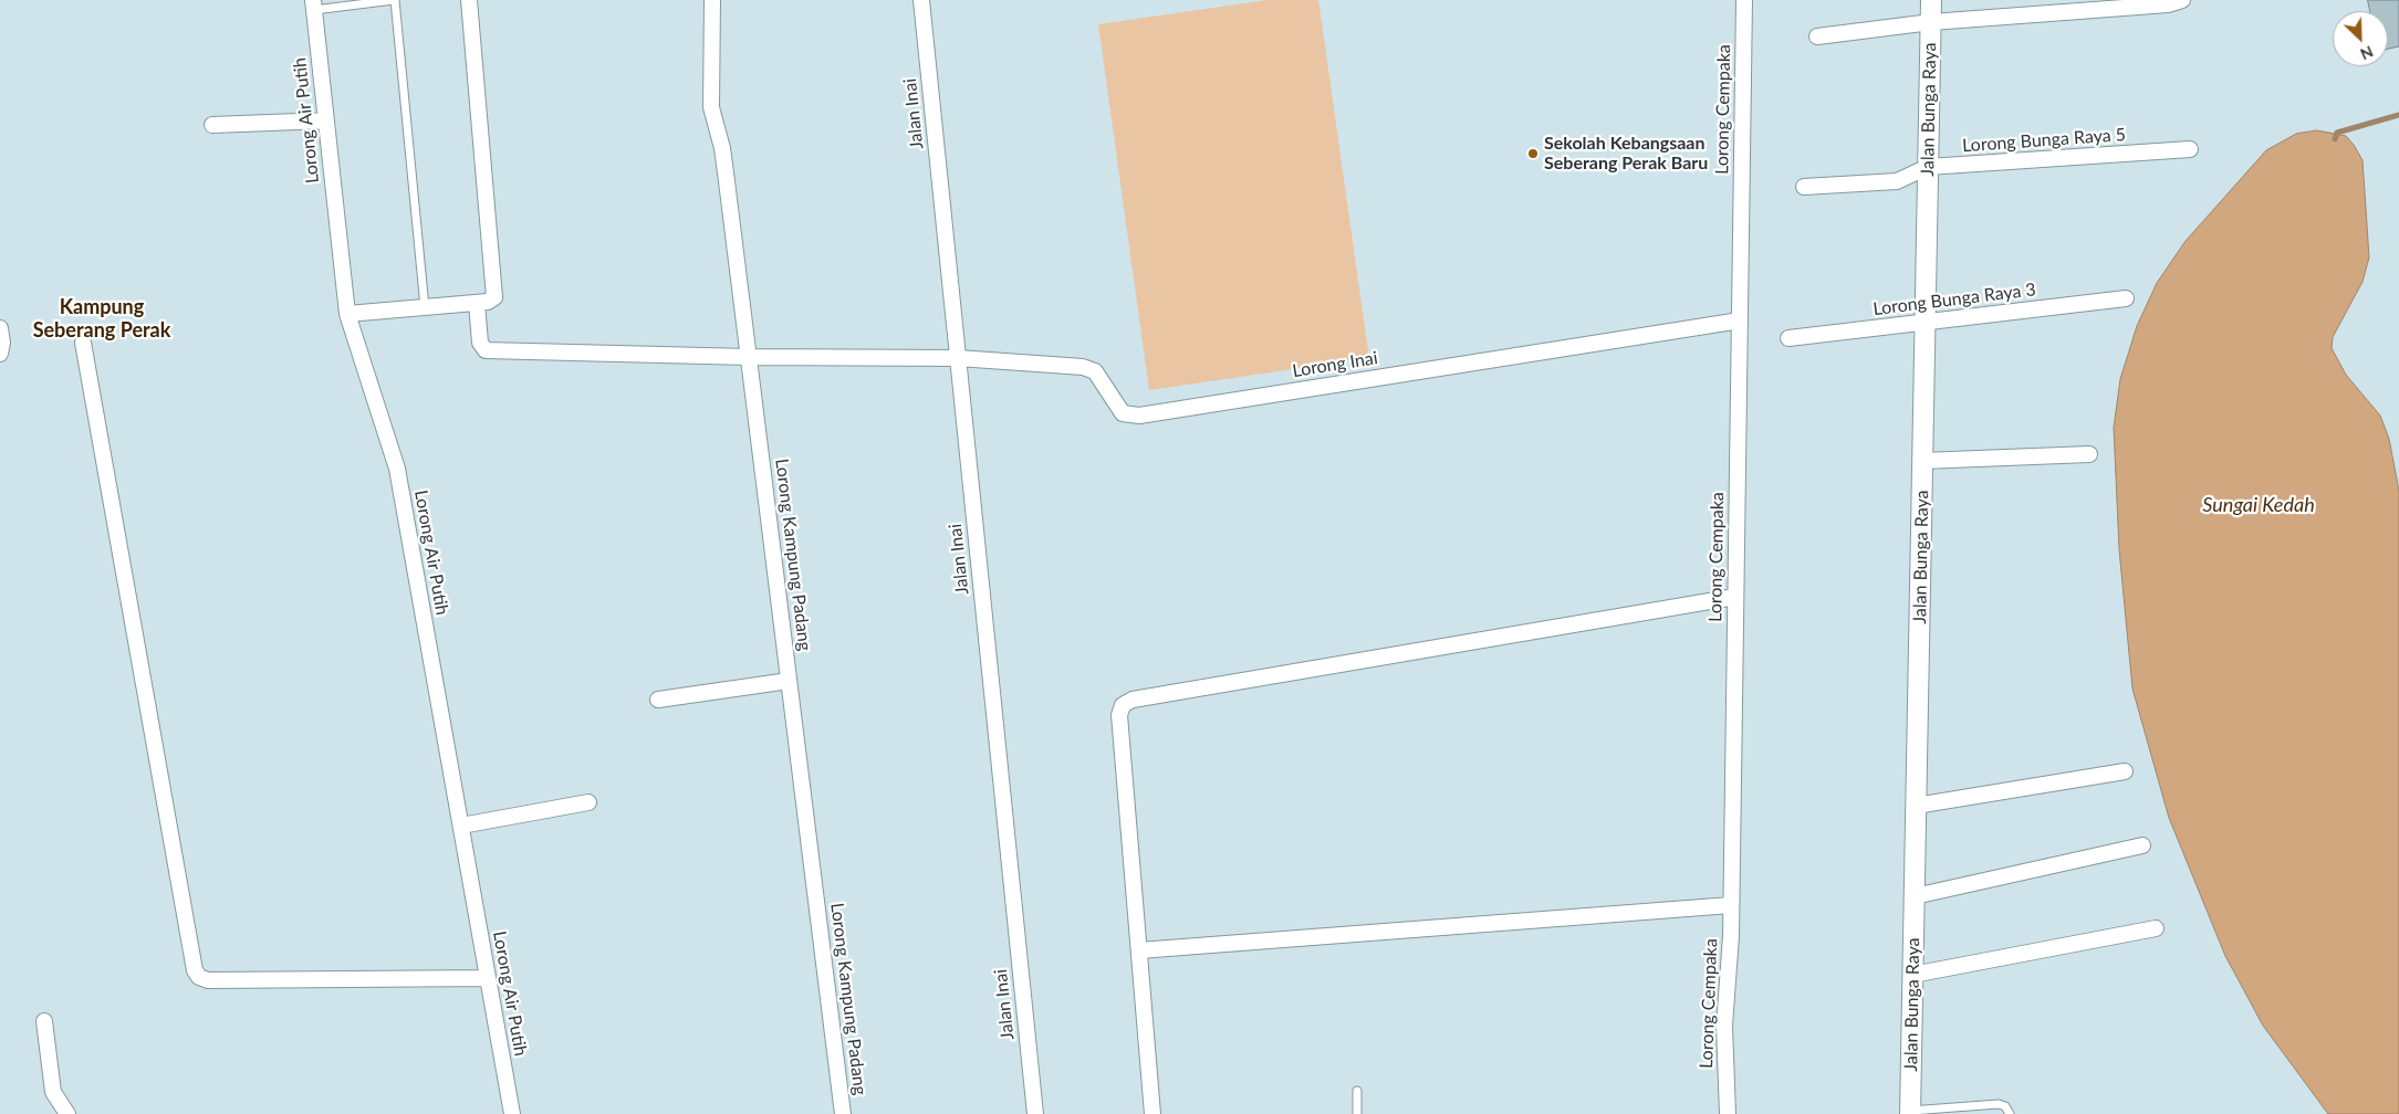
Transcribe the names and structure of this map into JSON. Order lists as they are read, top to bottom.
{
  "streets": {
    "street": [
      "Lorong Cempaka",
      "Jalan Bunga Raya",
      "Jalan Inai",
      "Lorong Air Putih",
      "Lorong Bunga Raya 5",
      "Lorong Bunga Raya 3",
      "Lorong Inai",
      "Lorong Kampung Padang"
    ]
  },
  "crossings": [
    ["Lorong Cempaka", "Lorong Inai"],
    ["Jalan Bunga Raya", "Lorong Bunga Raya 5"],
    ["Jalan Bunga Raya", "Lorong Bunga Raya 3"],
    ["Jalan Inai", "Lorong Inai"],
    ["Lorong Inai", "Lorong Kampung Padang"]
  ],
  "districts": ["Kampung Seberang Perak"],
  "water": ["Sungai Kedah"],
  "places": ["Sekolah Kebangsaan Seberang Perak Baru"],
  "north": "bottom right"
}
